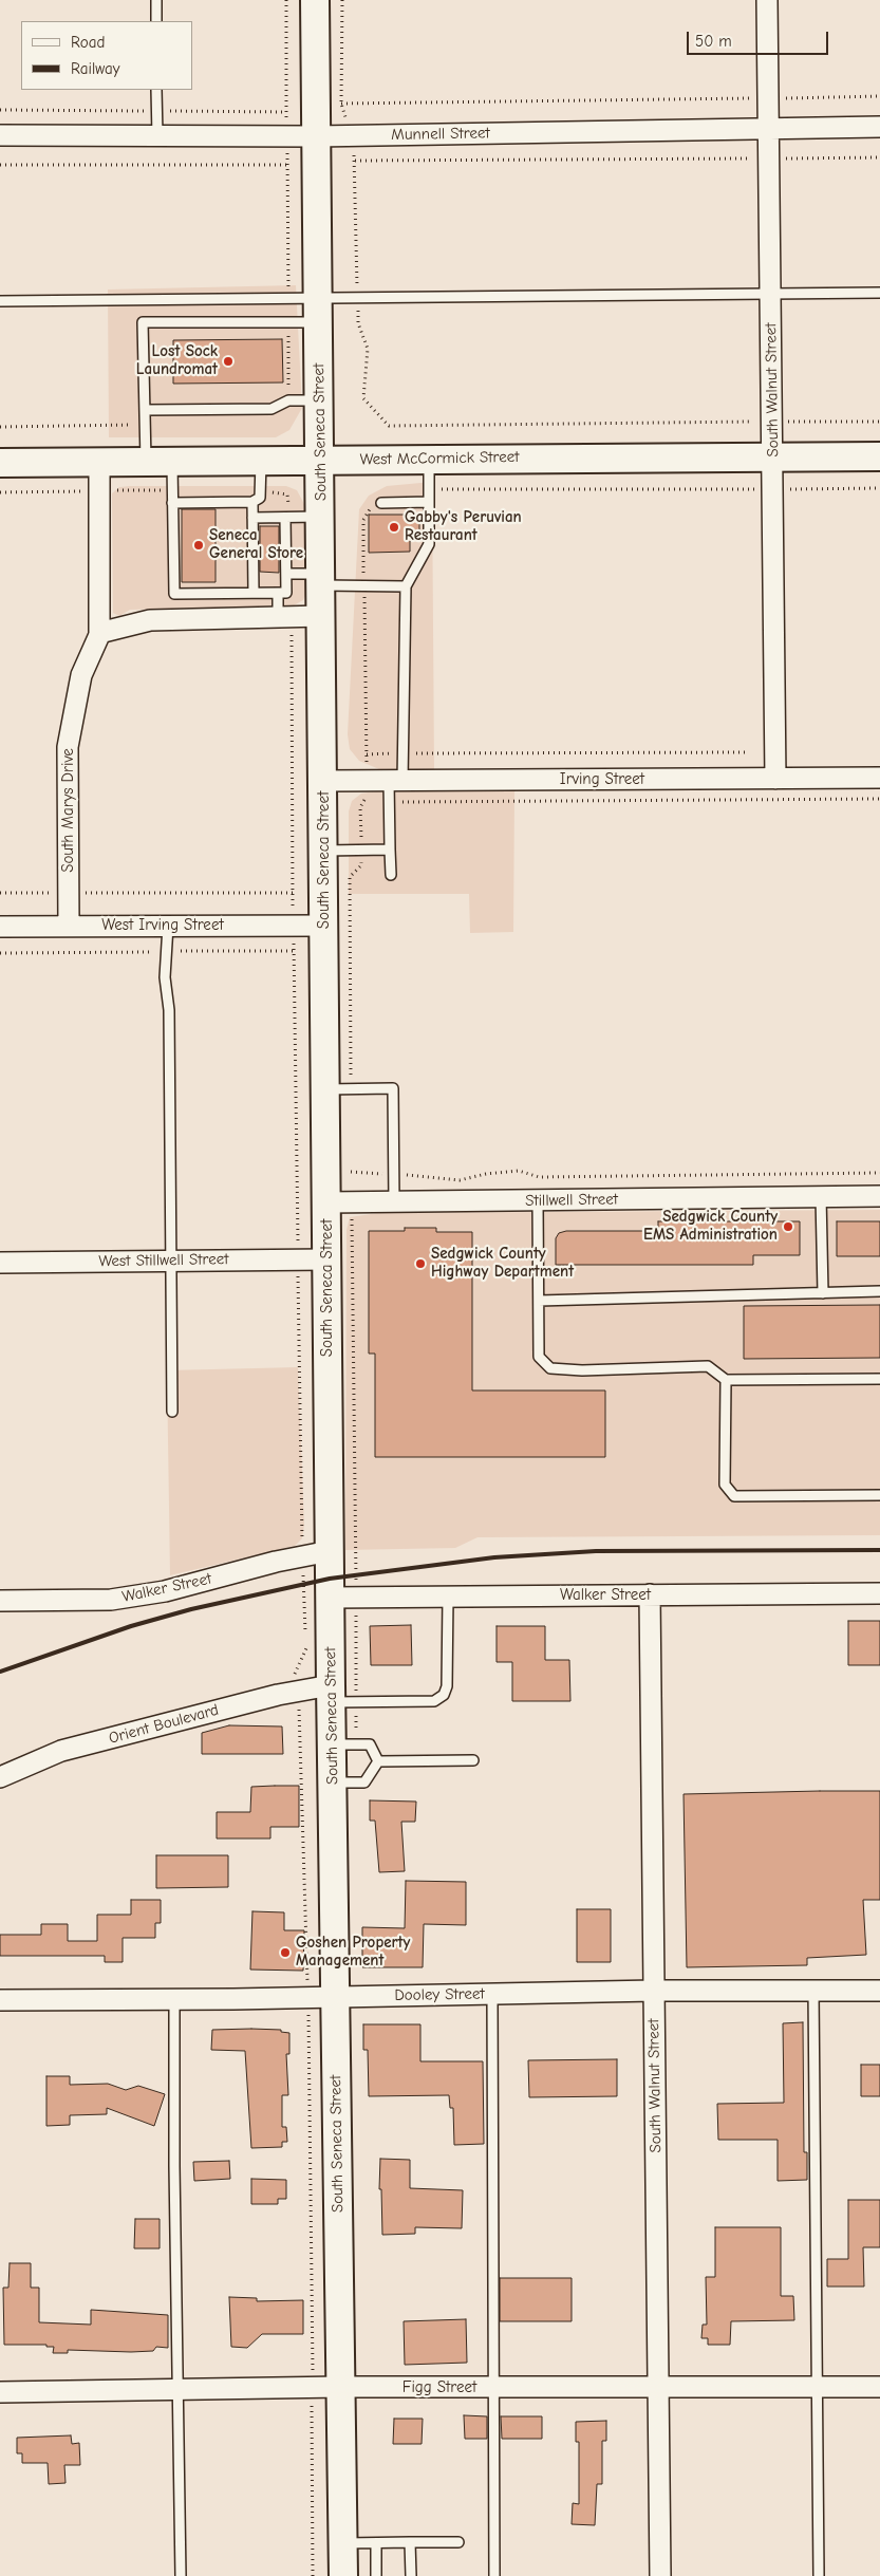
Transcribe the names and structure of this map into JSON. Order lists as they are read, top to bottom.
{
  "streets": {
    "street": [
      "Munnell Street",
      "South Walnut Street",
      "South Seneca Street",
      "West McCormick Street",
      "Irving Street",
      "South Marys Drive",
      "West Irving Street",
      "Stillwell Street",
      "West Stillwell Street",
      "Walker Street",
      "Orient Boulevard",
      "Dooley Street",
      "Figg Street"
    ]
  },
  "crossings": [
    ["Munnell Street", "South Walnut Street"],
    ["Munnell Street", "South Seneca Street"],
    ["South Walnut Street", "West McCormick Street"],
    ["South Walnut Street", "Irving Street"],
    ["South Walnut Street", "Walker Street"],
    ["South Walnut Street", "Dooley Street"],
    ["South Walnut Street", "Figg Street"],
    ["South Seneca Street", "West McCormick Street"],
    ["South Seneca Street", "Irving Street"],
    ["South Seneca Street", "West Irving Street"],
    ["South Seneca Street", "Stillwell Street"],
    ["South Seneca Street", "West Stillwell Street"],
    ["South Seneca Street", "Walker Street"],
    ["South Seneca Street", "Orient Boulevard"],
    ["South Seneca Street", "Dooley Street"],
    ["South Seneca Street", "Figg Street"],
    ["West McCormick Street", "South Marys Drive"],
    ["South Marys Drive", "West Irving Street"]
  ],
  "places": [
    "Lost Sock Laundromat",
    "Gabby's Peruvian Restaurant",
    "Seneca General Store",
    "Sedgwick County EMS Administration",
    "Sedgwick County Highway Department",
    "Goshen Property Management"
  ],
  "legend": ["Road", "Railway"],
  "scale_bar": "50 m"
}
